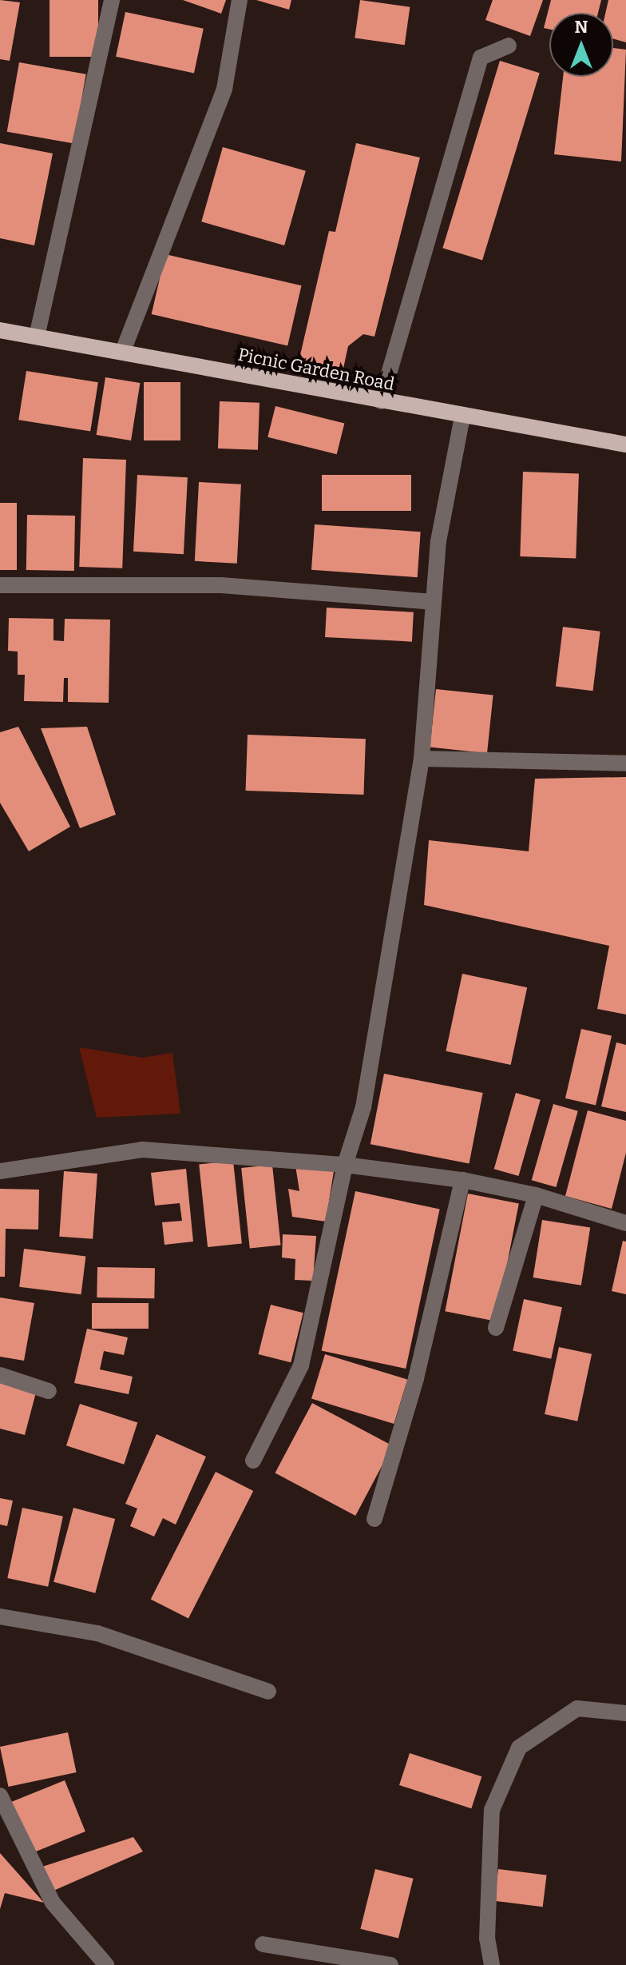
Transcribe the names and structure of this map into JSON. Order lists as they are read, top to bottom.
{
  "streets": {
    "main road": ["Picnic Garden Road"]
  },
  "north": "top"
}
